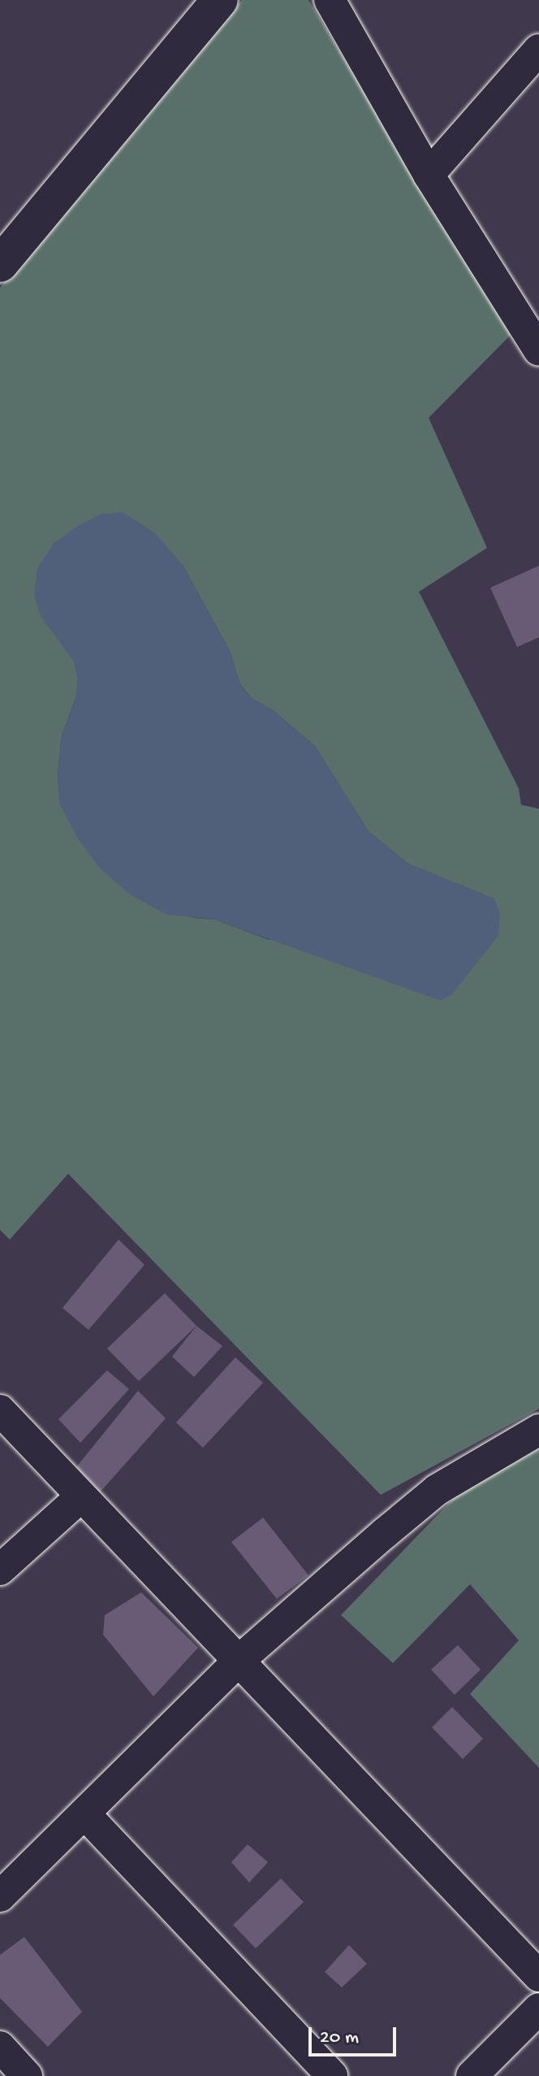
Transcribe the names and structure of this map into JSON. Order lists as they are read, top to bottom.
{
  "scale_bar": "20 m"
}
